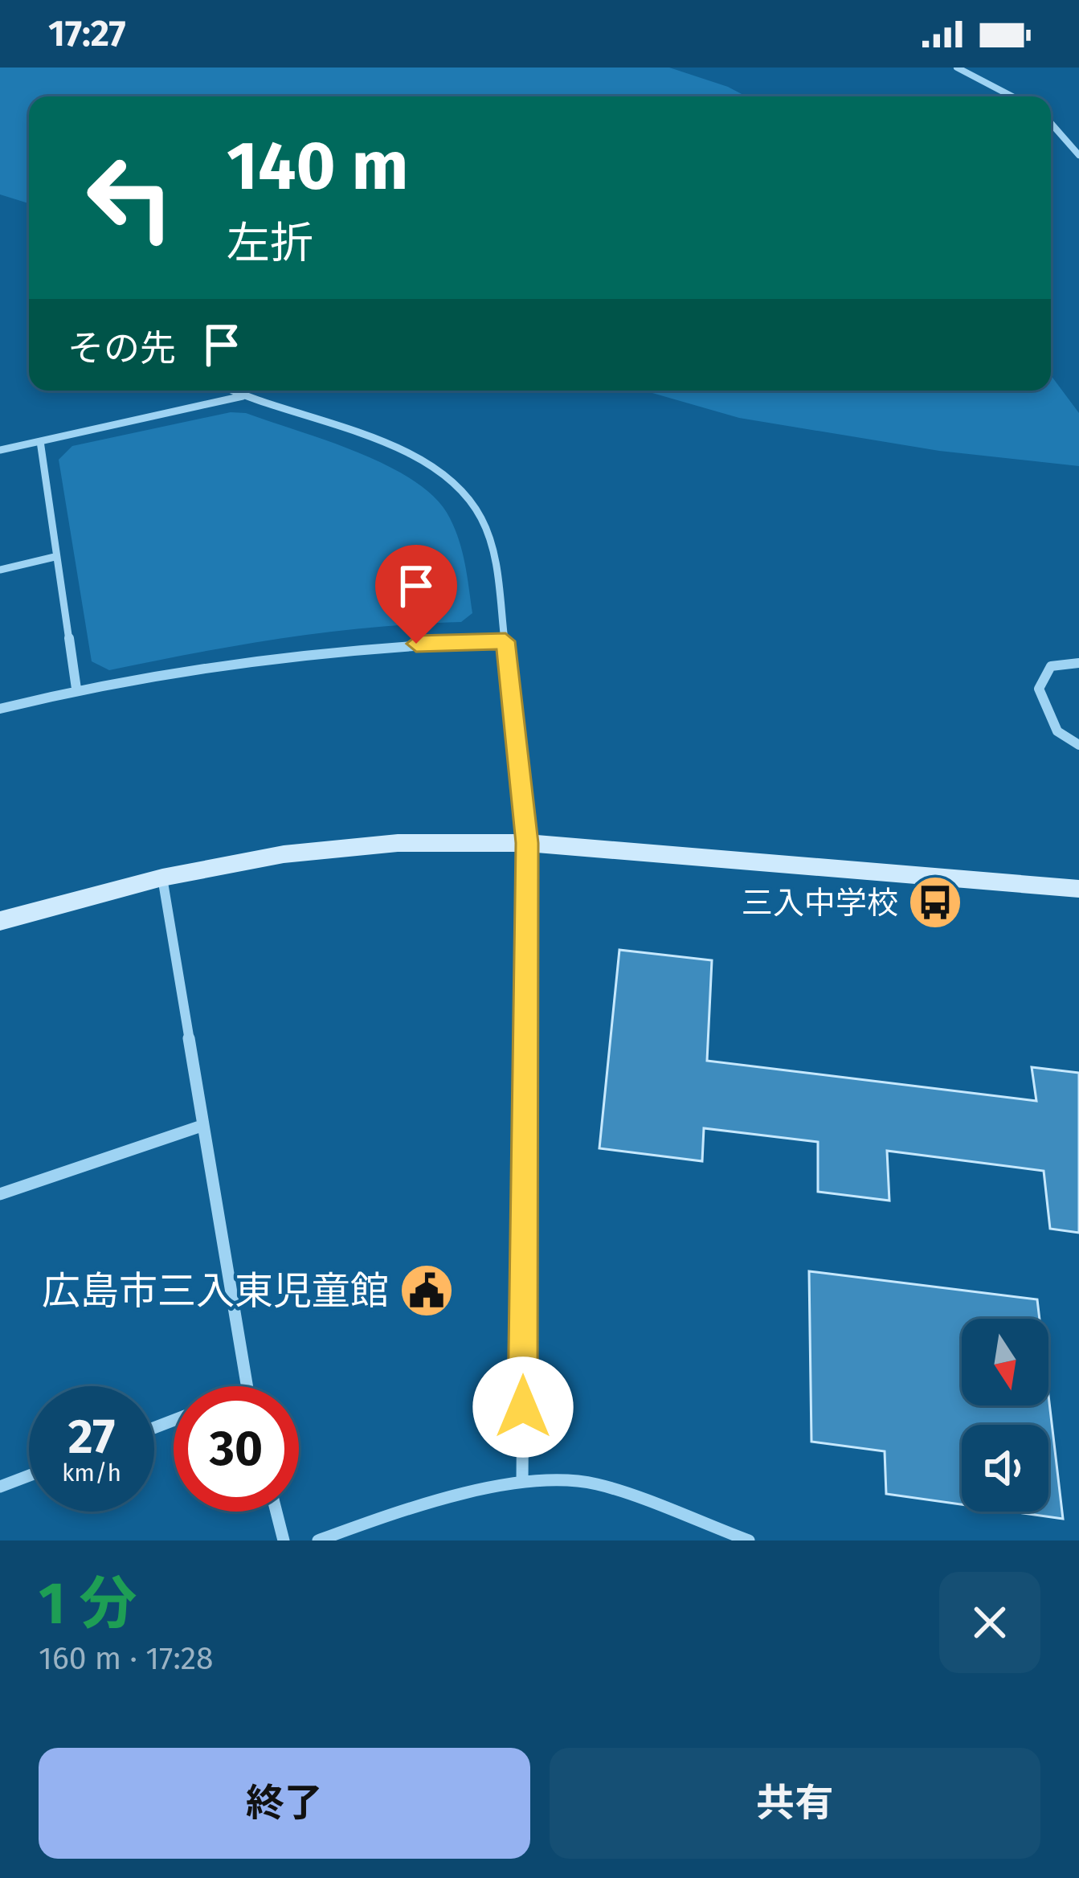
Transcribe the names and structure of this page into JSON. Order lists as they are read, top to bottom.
{
  "places": {
    "bus stop": ["三入中学校"],
    "public building": ["広島市三入東児童館"]
  },
  "north": "bottom",
  "page": {
    "status": "17:27",
    "turn": ["140 m", "左折"],
    "then": "その先",
    "speed": "27 km/h",
    "limit": "30",
    "heading": ["1 分", "160 m · 17:28"],
    "buttons": ["終了", "共有"]
  }
}
